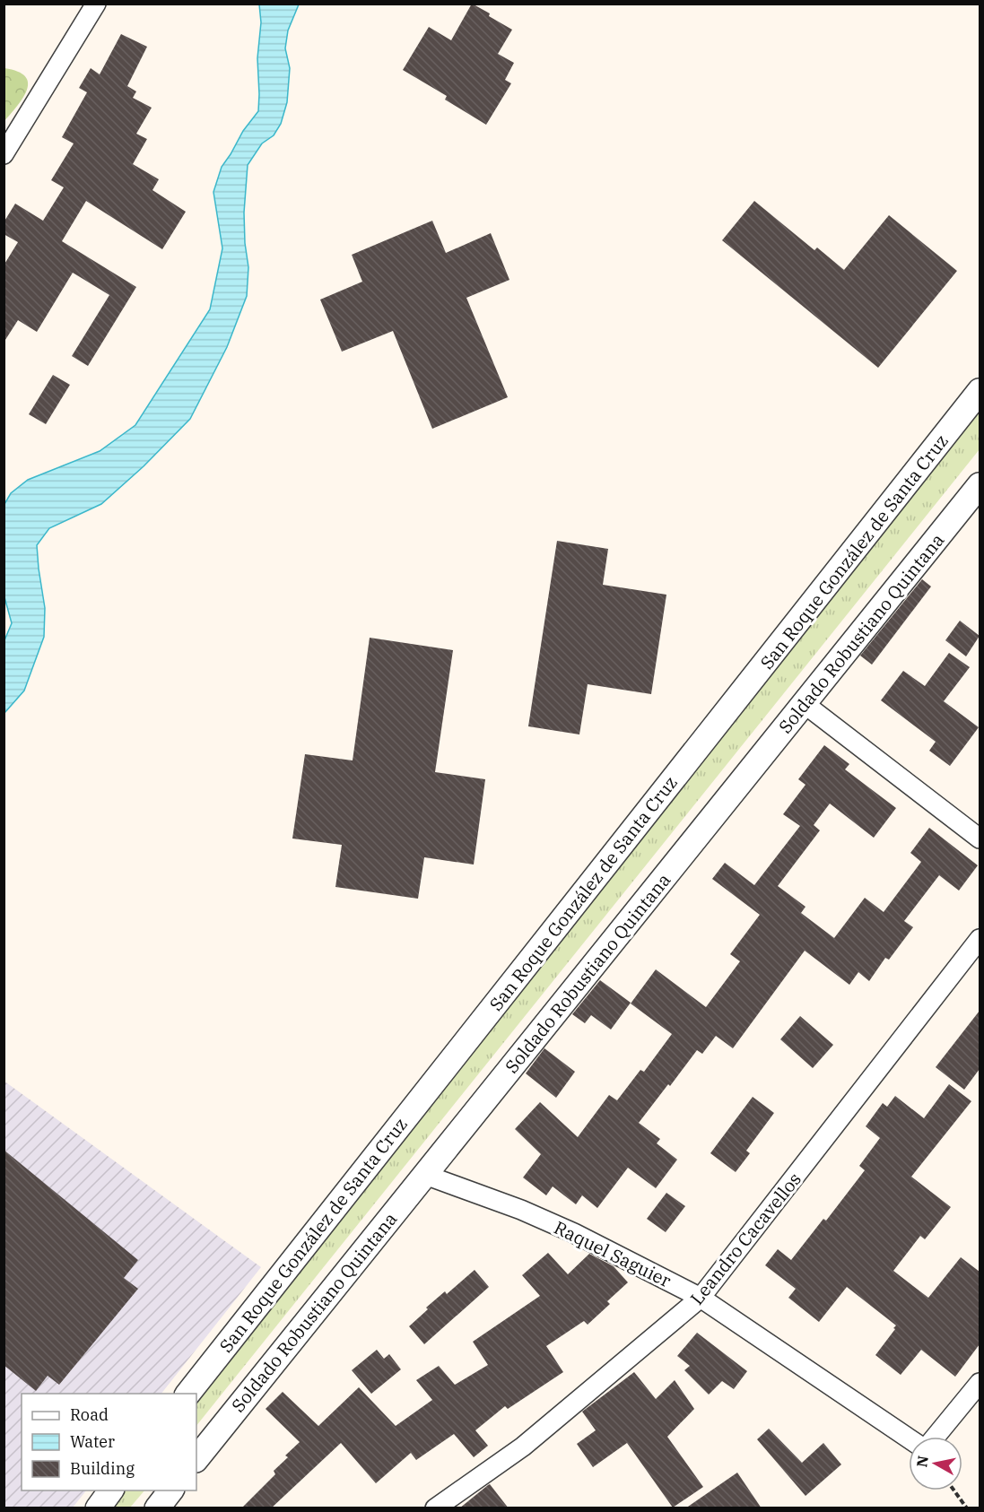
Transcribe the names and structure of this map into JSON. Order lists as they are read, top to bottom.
{
  "streets": {
    "street": [
      "San Roque González de Santa Cruz",
      "Soldado Robustiano Quintana",
      "Leandro Cacavellos",
      "Raquel Saguier"
    ]
  },
  "crossings": [
    ["Soldado Robustiano Quintana", "Raquel Saguier"],
    ["Leandro Cacavellos", "Raquel Saguier"]
  ],
  "legend": ["Road", "Water", "Building"],
  "north": "left"
}
